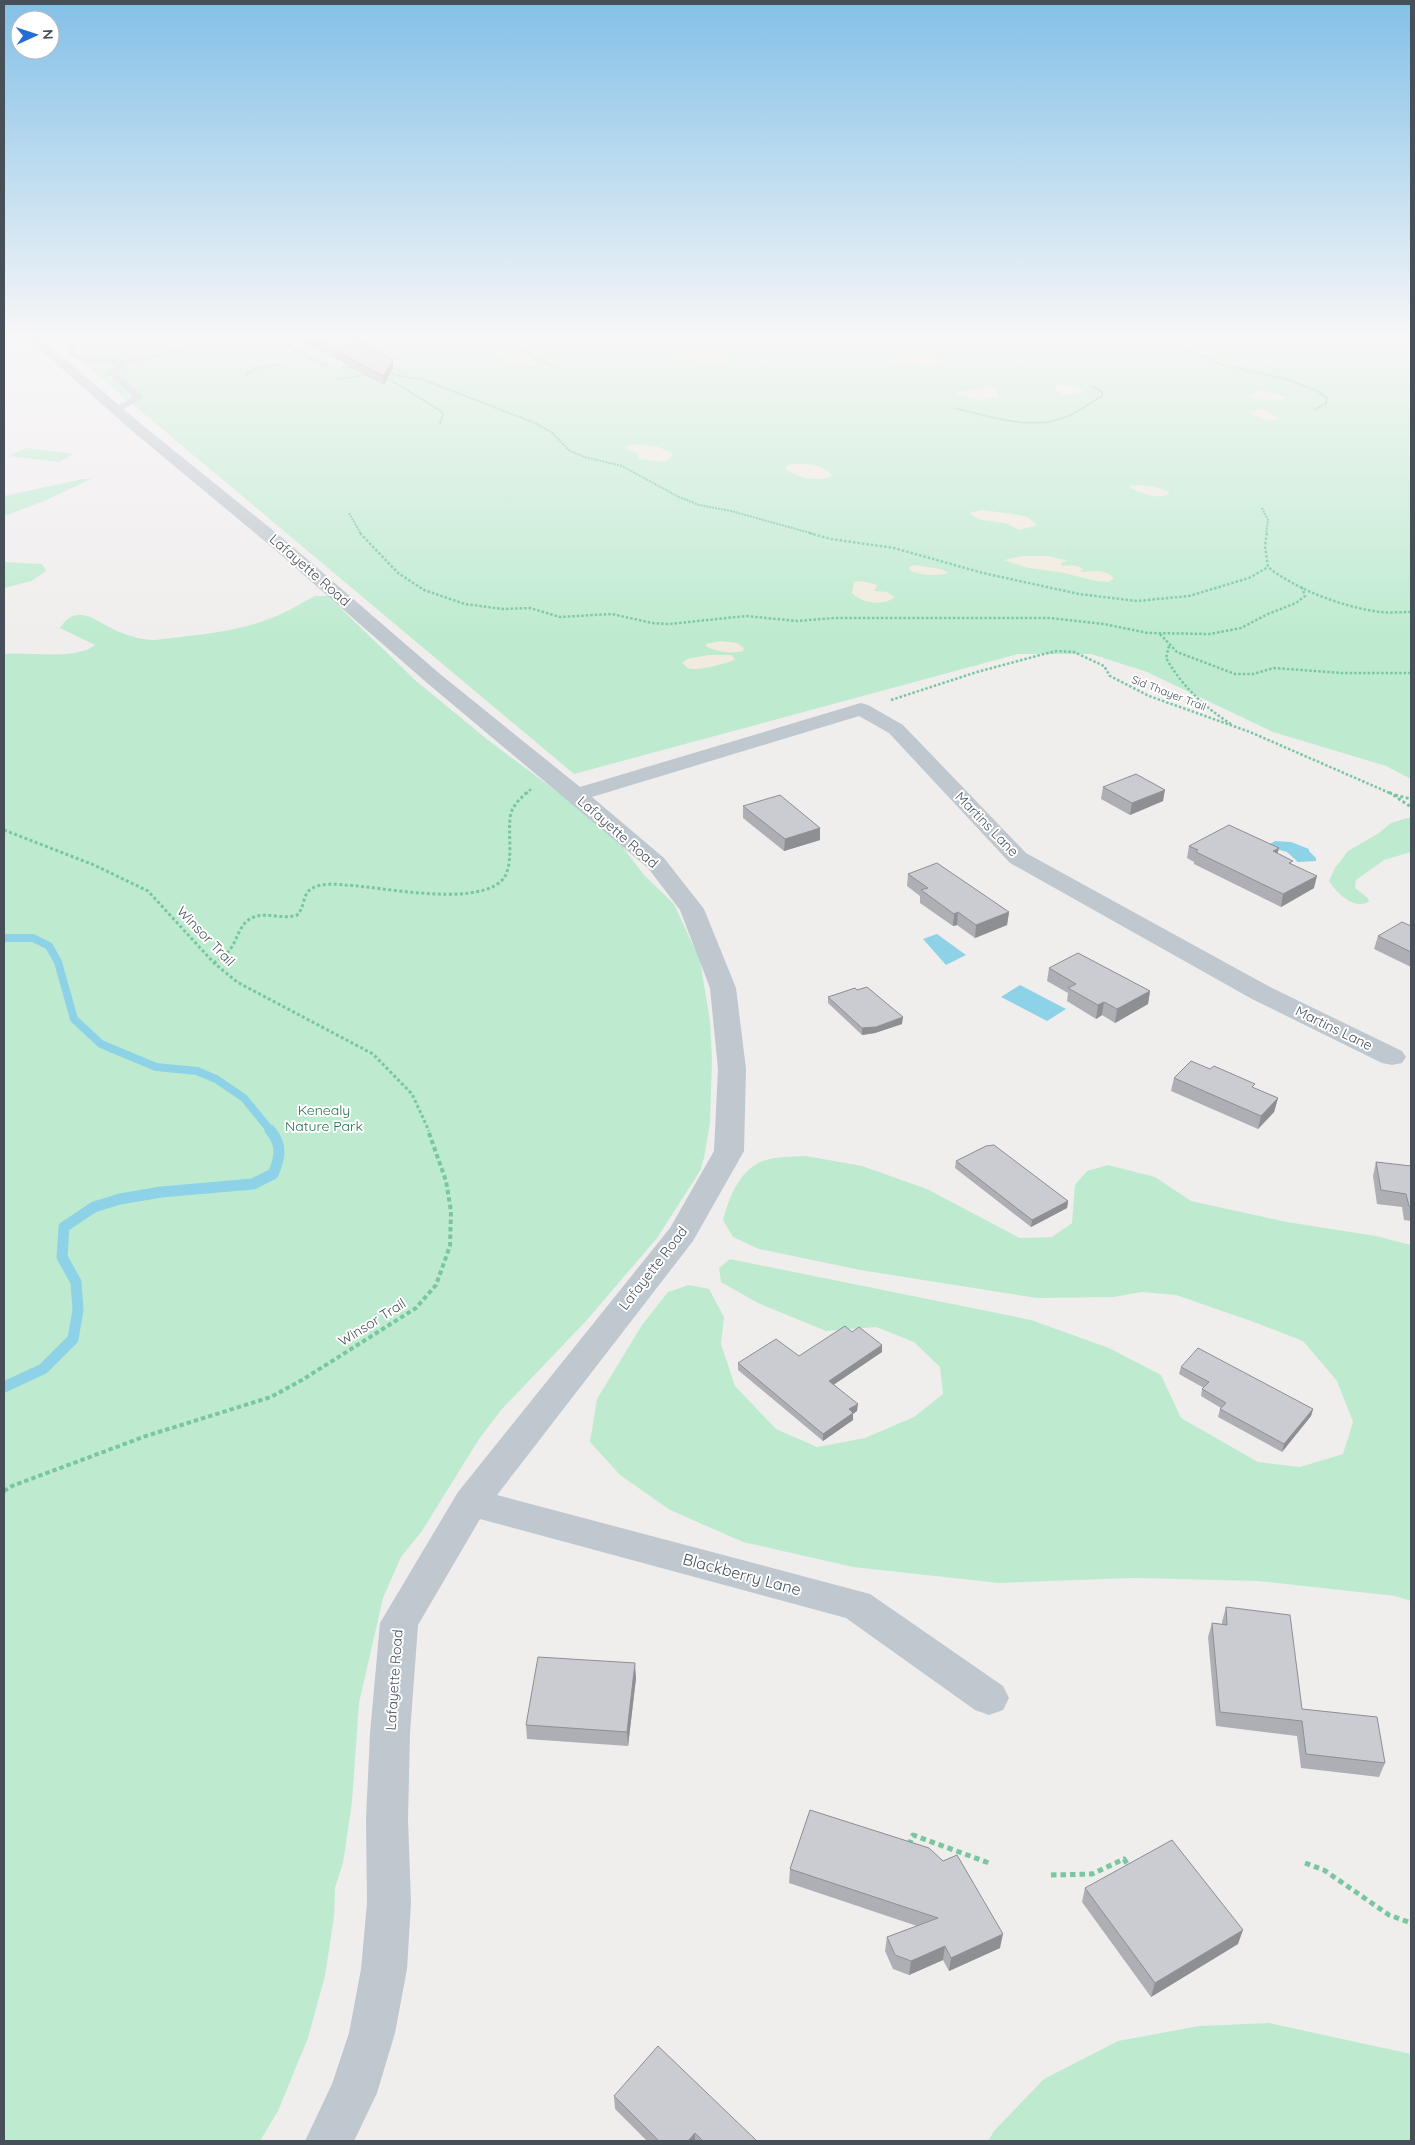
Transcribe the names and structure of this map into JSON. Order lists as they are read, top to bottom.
{
  "streets": {
    "street": ["Lafayette Road", "Martins Lane", "Blackberry Lane"],
    "path": ["Sid Thayer Trail", "Winsor Trail"]
  },
  "crossings": [
    ["Lafayette Road", "Blackberry Lane"],
    ["Sid Thayer Trail", "Martins Lane"]
  ],
  "parks": ["Kenealy Nature Park"],
  "north": "right"
}
